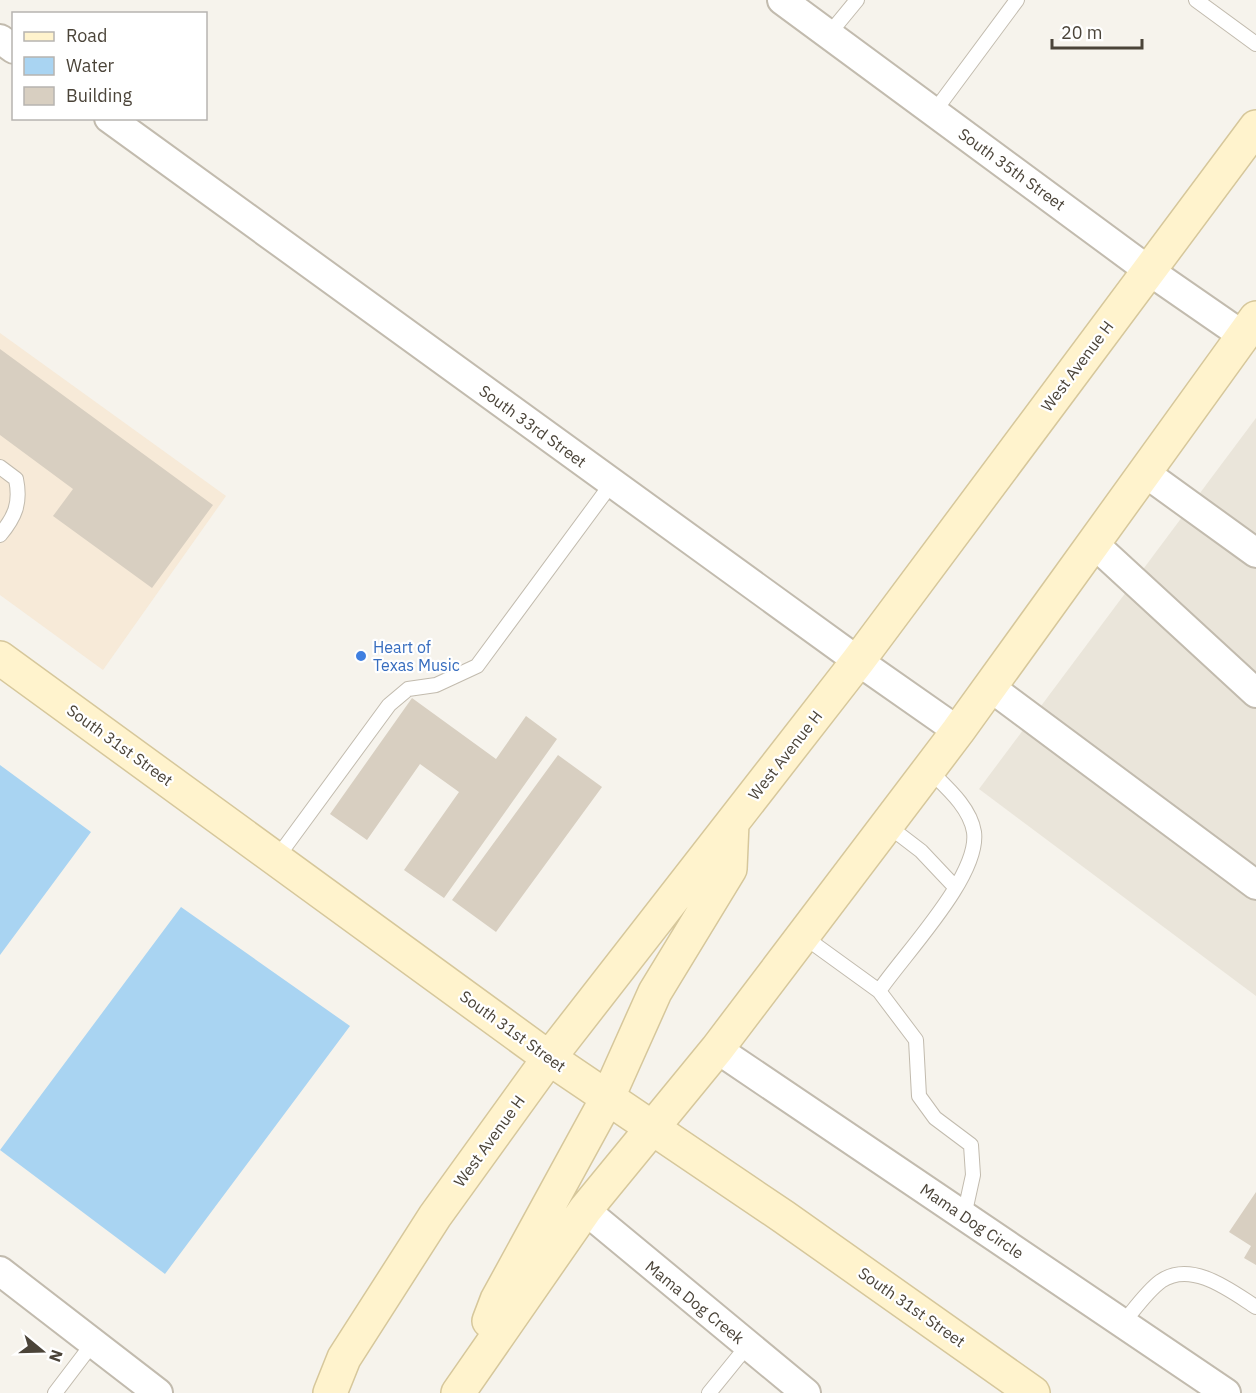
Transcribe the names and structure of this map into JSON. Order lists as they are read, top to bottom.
{
  "streets": {
    "main road": ["West Avenue H", "South 31st Street"],
    "street": [
      "South 35th Street",
      "South 33rd Street",
      "Mama Dog Circle",
      "Mama Dog Creek"
    ]
  },
  "crossings": [
    ["South 35th Street", "West Avenue H"],
    ["West Avenue H", "South 33rd Street"],
    ["West Avenue H", "South 31st Street"]
  ],
  "places": ["Heart of Texas Music"],
  "legend": ["Road", "Water", "Building"],
  "scale_bar": "20 m",
  "north": "right"
}
